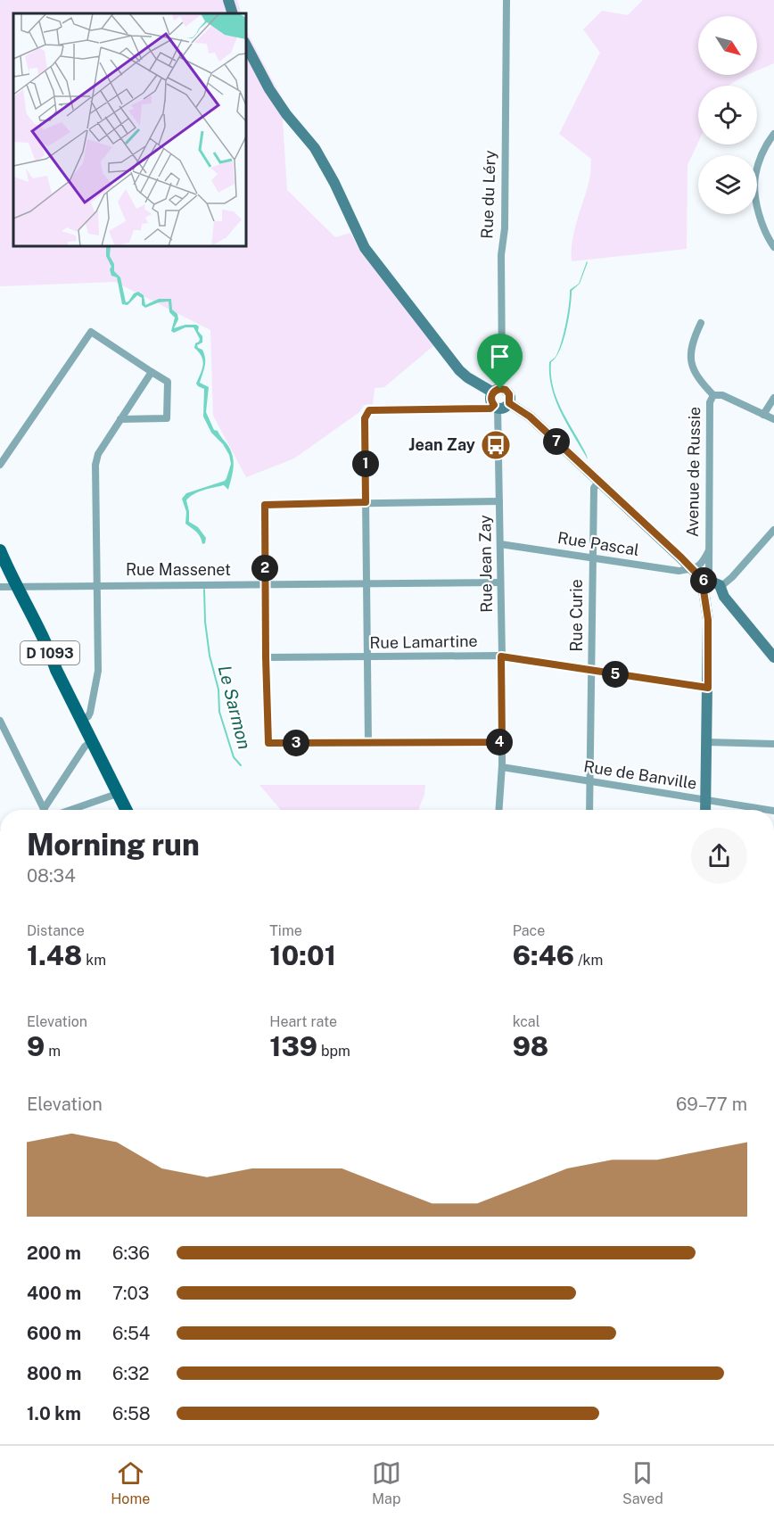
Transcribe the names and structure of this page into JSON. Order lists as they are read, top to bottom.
{
  "streets": {
    "main road": ["D 1093"],
    "street": [
      "Rue du Léry",
      "Avenue de Russie",
      "Rue Pascal",
      "Rue Jean Zay",
      "Rue Massenet",
      "Rue Curie",
      "Rue Lamartine",
      "Rue de Banville"
    ]
  },
  "crossings": [
    ["Rue du Léry", "Rue Jean Zay"],
    ["Avenue de Russie", "Rue Pascal"],
    ["Avenue de Russie", "Rue Lamartine"],
    ["Avenue de Russie", "Rue de Banville"],
    ["Rue Pascal", "Rue Jean Zay"],
    ["Rue Pascal", "Rue Curie"],
    ["Rue Jean Zay", "Rue Massenet"],
    ["Rue Jean Zay", "Rue Lamartine"],
    ["Rue Jean Zay", "Rue de Banville"],
    ["Rue Massenet", "D 1093"],
    ["Rue Curie", "Rue Lamartine"],
    ["Rue Curie", "Rue de Banville"]
  ],
  "water": ["Le Sarmon"],
  "places": {
    "bus stop": ["Jean Zay"]
  },
  "north": "bottom right",
  "page": {
    "pins": [
      "7",
      "1",
      "2",
      "6",
      "5",
      "4",
      "3"
    ],
    "heading": ["Morning run", "08:34"],
    "stats": [
      ["Distance", "1.48 km"],
      ["Time", "10:01"],
      ["Pace", "6:46 /km"],
      ["Elevation", "9 m"],
      ["Heart rate", "139 bpm"],
      ["kcal", "98"]
    ],
    "chart": ["Elevation", "69–77 m"],
    "list": [
      {
        "name": "200 m",
        "note": "6:36"
      },
      {
        "name": "400 m",
        "note": "7:03"
      },
      {
        "name": "600 m",
        "note": "6:54"
      },
      {
        "name": "800 m",
        "note": "6:32"
      },
      {
        "name": "1.0 km",
        "note": "6:58"
      }
    ],
    "tabs": ["Home", "Map", "Saved"]
  }
}
